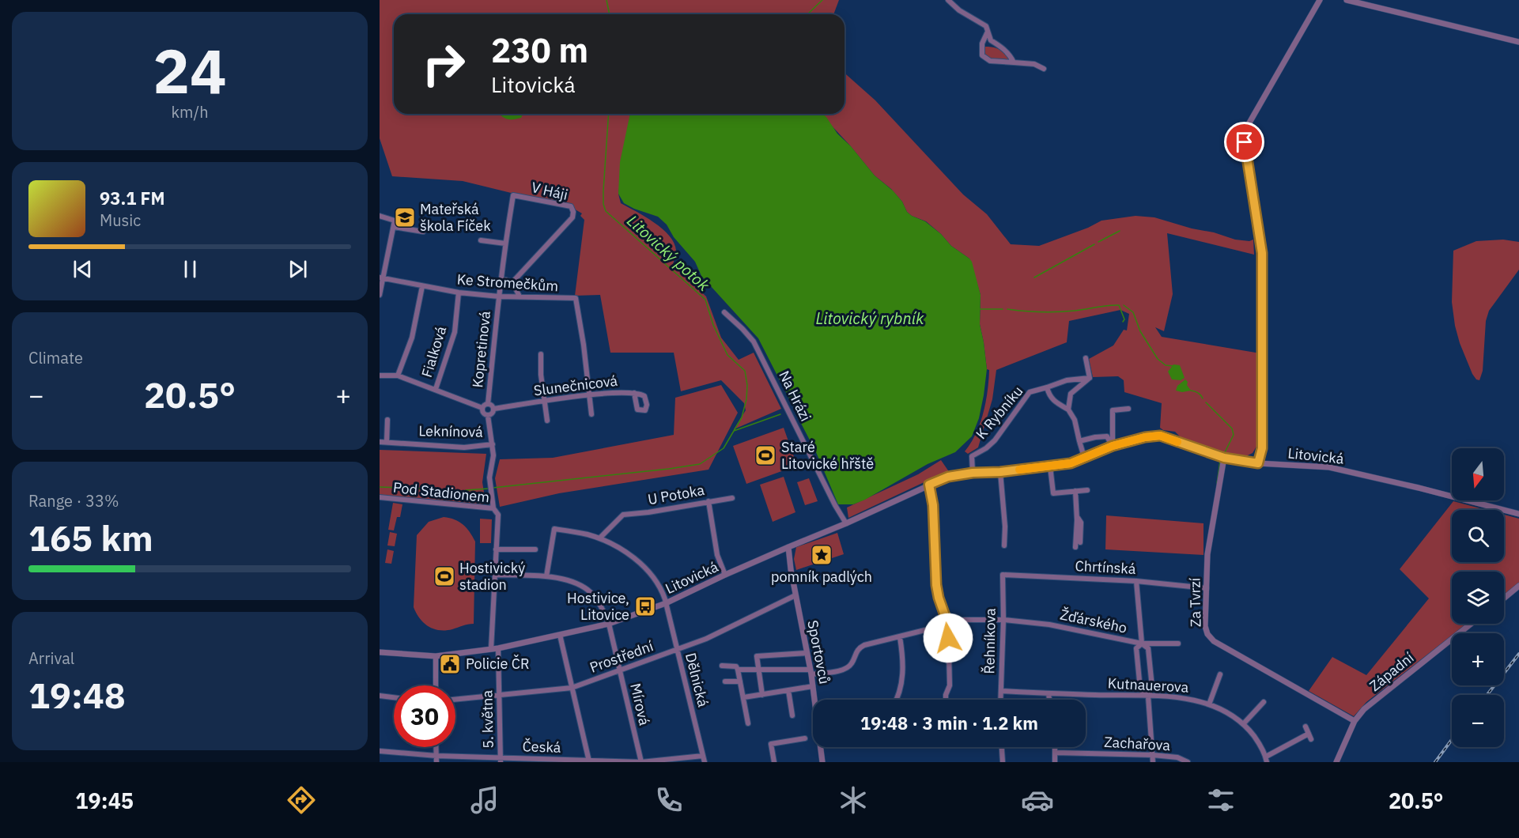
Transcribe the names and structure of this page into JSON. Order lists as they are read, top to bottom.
{
  "streets": {
    "street": [
      "V Háji",
      "Ke Stromečkům",
      "Kopretinová",
      "Fialková",
      "Slunečnicová",
      "Na Hrázi",
      "K Rybníku",
      "Leknínová",
      "Litovická",
      "Pod Stadionem",
      "U Potoka",
      "Chrtínská",
      "Za Tvrzí",
      "Žďárského",
      "Řehníkova",
      "Sportovců",
      "Prostřední",
      "Západní",
      "Dělnická",
      "Kutnauerova",
      "Mírová",
      "5. května",
      "Zachařova",
      "Česká"
    ]
  },
  "crossings": [
    ["V Háji", "Kopretinová"],
    ["Ke Stromečkům", "Kopretinová"],
    ["Ke Stromečkům", "Fialková"],
    ["Ke Stromečkům", "Slunečnicová"],
    ["Kopretinová", "Slunečnicová"],
    ["Kopretinová", "Leknínová"],
    ["Slunečnicová", "Leknínová"],
    ["Na Hrázi", "Litovická"],
    ["K Rybníku", "Litovická"],
    ["Litovická", "Za Tvrzí"],
    ["Litovická", "Sportovců"],
    ["Litovická", "Dělnická"],
    ["Litovická", "Mírová"],
    ["Litovická", "5. května"],
    ["U Potoka", "Dělnická"],
    ["Chrtínská", "Za Tvrzí"],
    ["Chrtínská", "Řehníkova"],
    ["Za Tvrzí", "Západní"],
    ["Žďárského", "Řehníkova"],
    ["Řehníkova", "Kutnauerova"],
    ["Sportovců", "Prostřední"],
    ["Prostřední", "Dělnická"],
    ["Prostřední", "Mírová"],
    ["Prostřední", "5. května"],
    ["Dělnická", "Mírová"],
    ["Dělnická", "Česká"],
    ["Mírová", "Česká"],
    ["5. května", "Česká"]
  ],
  "water": ["Litovický potok", "Litovický rybník"],
  "places": {
    "school or university": ["Mateřská škola Fíček"],
    "sports": ["Staré Litovické hřště", "Hostivický stadion"],
    "place": ["pomník padlých"],
    "bus stop": ["Hostivice, Litovice"],
    "public building": ["Policie ČR"]
  },
  "north": "bottom",
  "page": {
    "tile": [
      ["24", "km/h"],
      "Climate",
      ["Range · 33%", "165 km"],
      ["Arrival", "19:48"]
    ],
    "turn": ["230 m", "Litovická"],
    "song": ["93.1 FM", "Music"],
    "heat": ["−", "20.5°", "+"],
    "map_buttons": ["+", "−"],
    "limit": "30",
    "trip": "19:48 · 3 min · 1.2 km",
    "tabs": ["19:45", "20.5°"]
  }
}
